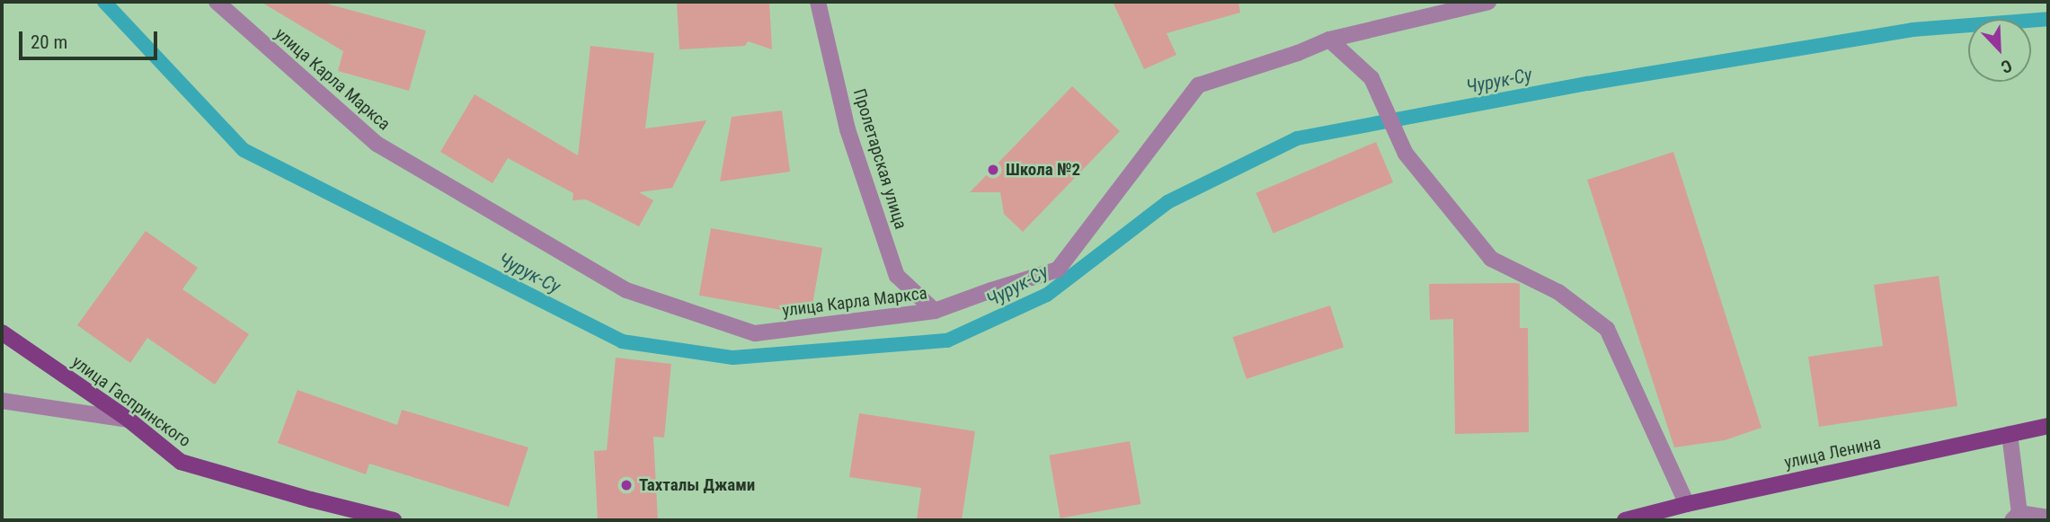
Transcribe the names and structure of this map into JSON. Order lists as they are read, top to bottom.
{
  "streets": {
    "main road": ["улица Гаспринского", "улица Ленина"],
    "street": ["улица Карла Маркса", "Пролетарская улица"]
  },
  "crossings": [
    ["улица Карла Маркса", "Пролетарская улица"]
  ],
  "water": ["Чурук-Су"],
  "places": ["Школа №2", "Тахталы Джами"],
  "scale_bar": "20 m",
  "north": "bottom right"
}
